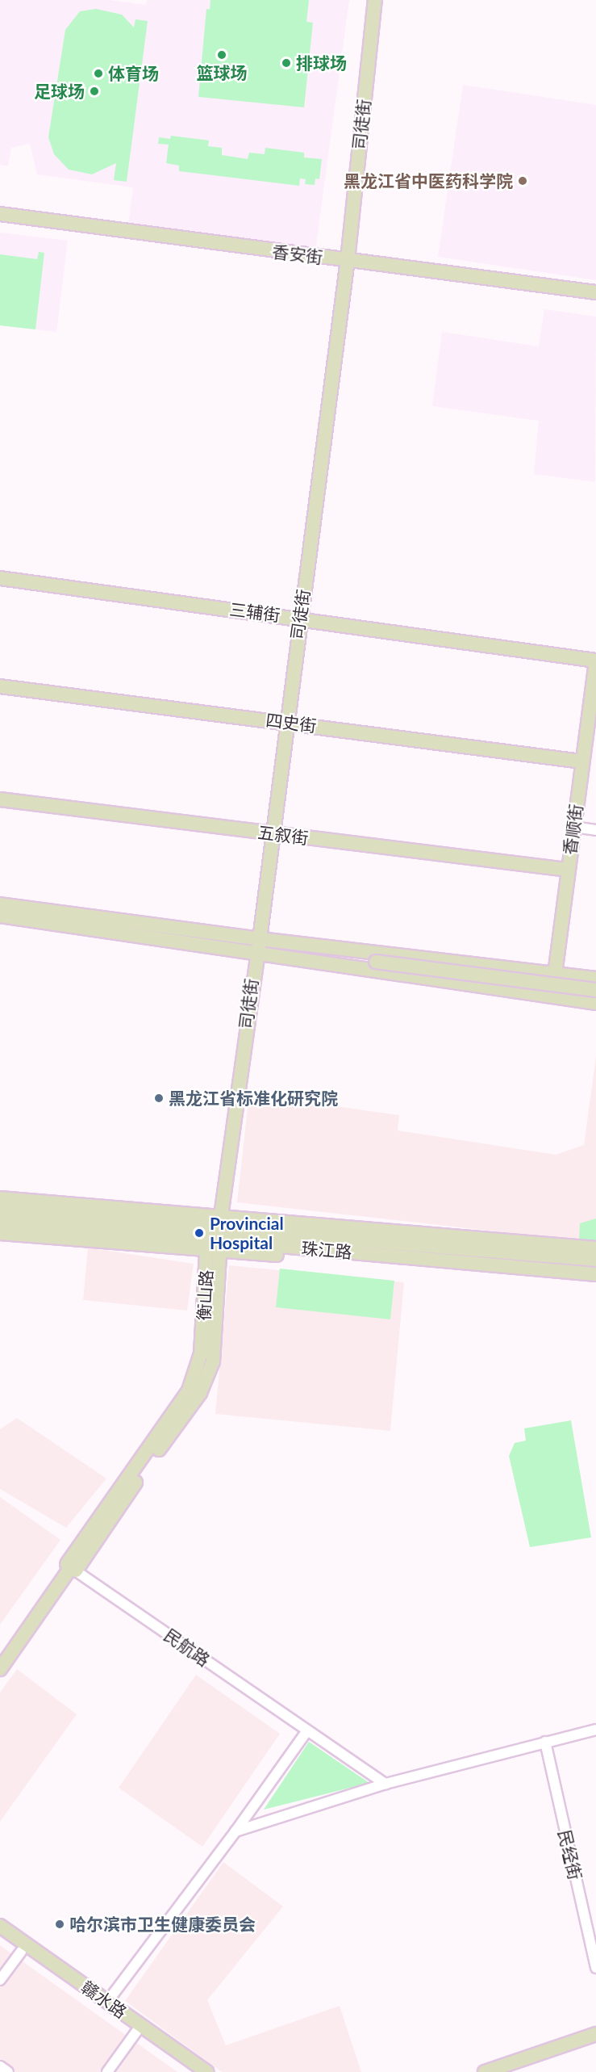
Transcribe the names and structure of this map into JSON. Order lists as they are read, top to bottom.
{
  "streets": {
    "main road": [
      "司徒街",
      "香安街",
      "三辅街",
      "四史街",
      "香顺街",
      "五叙街",
      "珠江路",
      "衡山路",
      "赣水路"
    ],
    "street": ["民航路", "民经街"]
  },
  "crossings": [
    ["司徒街", "香安街"],
    ["司徒街", "三辅街"],
    ["司徒街", "四史街"],
    ["司徒街", "五叙街"],
    ["司徒街", "珠江路"],
    ["司徒街", "衡山路"],
    ["三辅街", "香顺街"],
    ["四史街", "香顺街"],
    ["香顺街", "五叙街"],
    ["珠江路", "衡山路"],
    ["衡山路", "民航路"]
  ],
  "places": [
    "篮球场",
    "排球场",
    "体育场",
    "足球场",
    "黑龙江省中医药科学院",
    "黑龙江省标准化研究院",
    "Provincial Hospital",
    "哈尔滨市卫生健康委员会"
  ]
}
